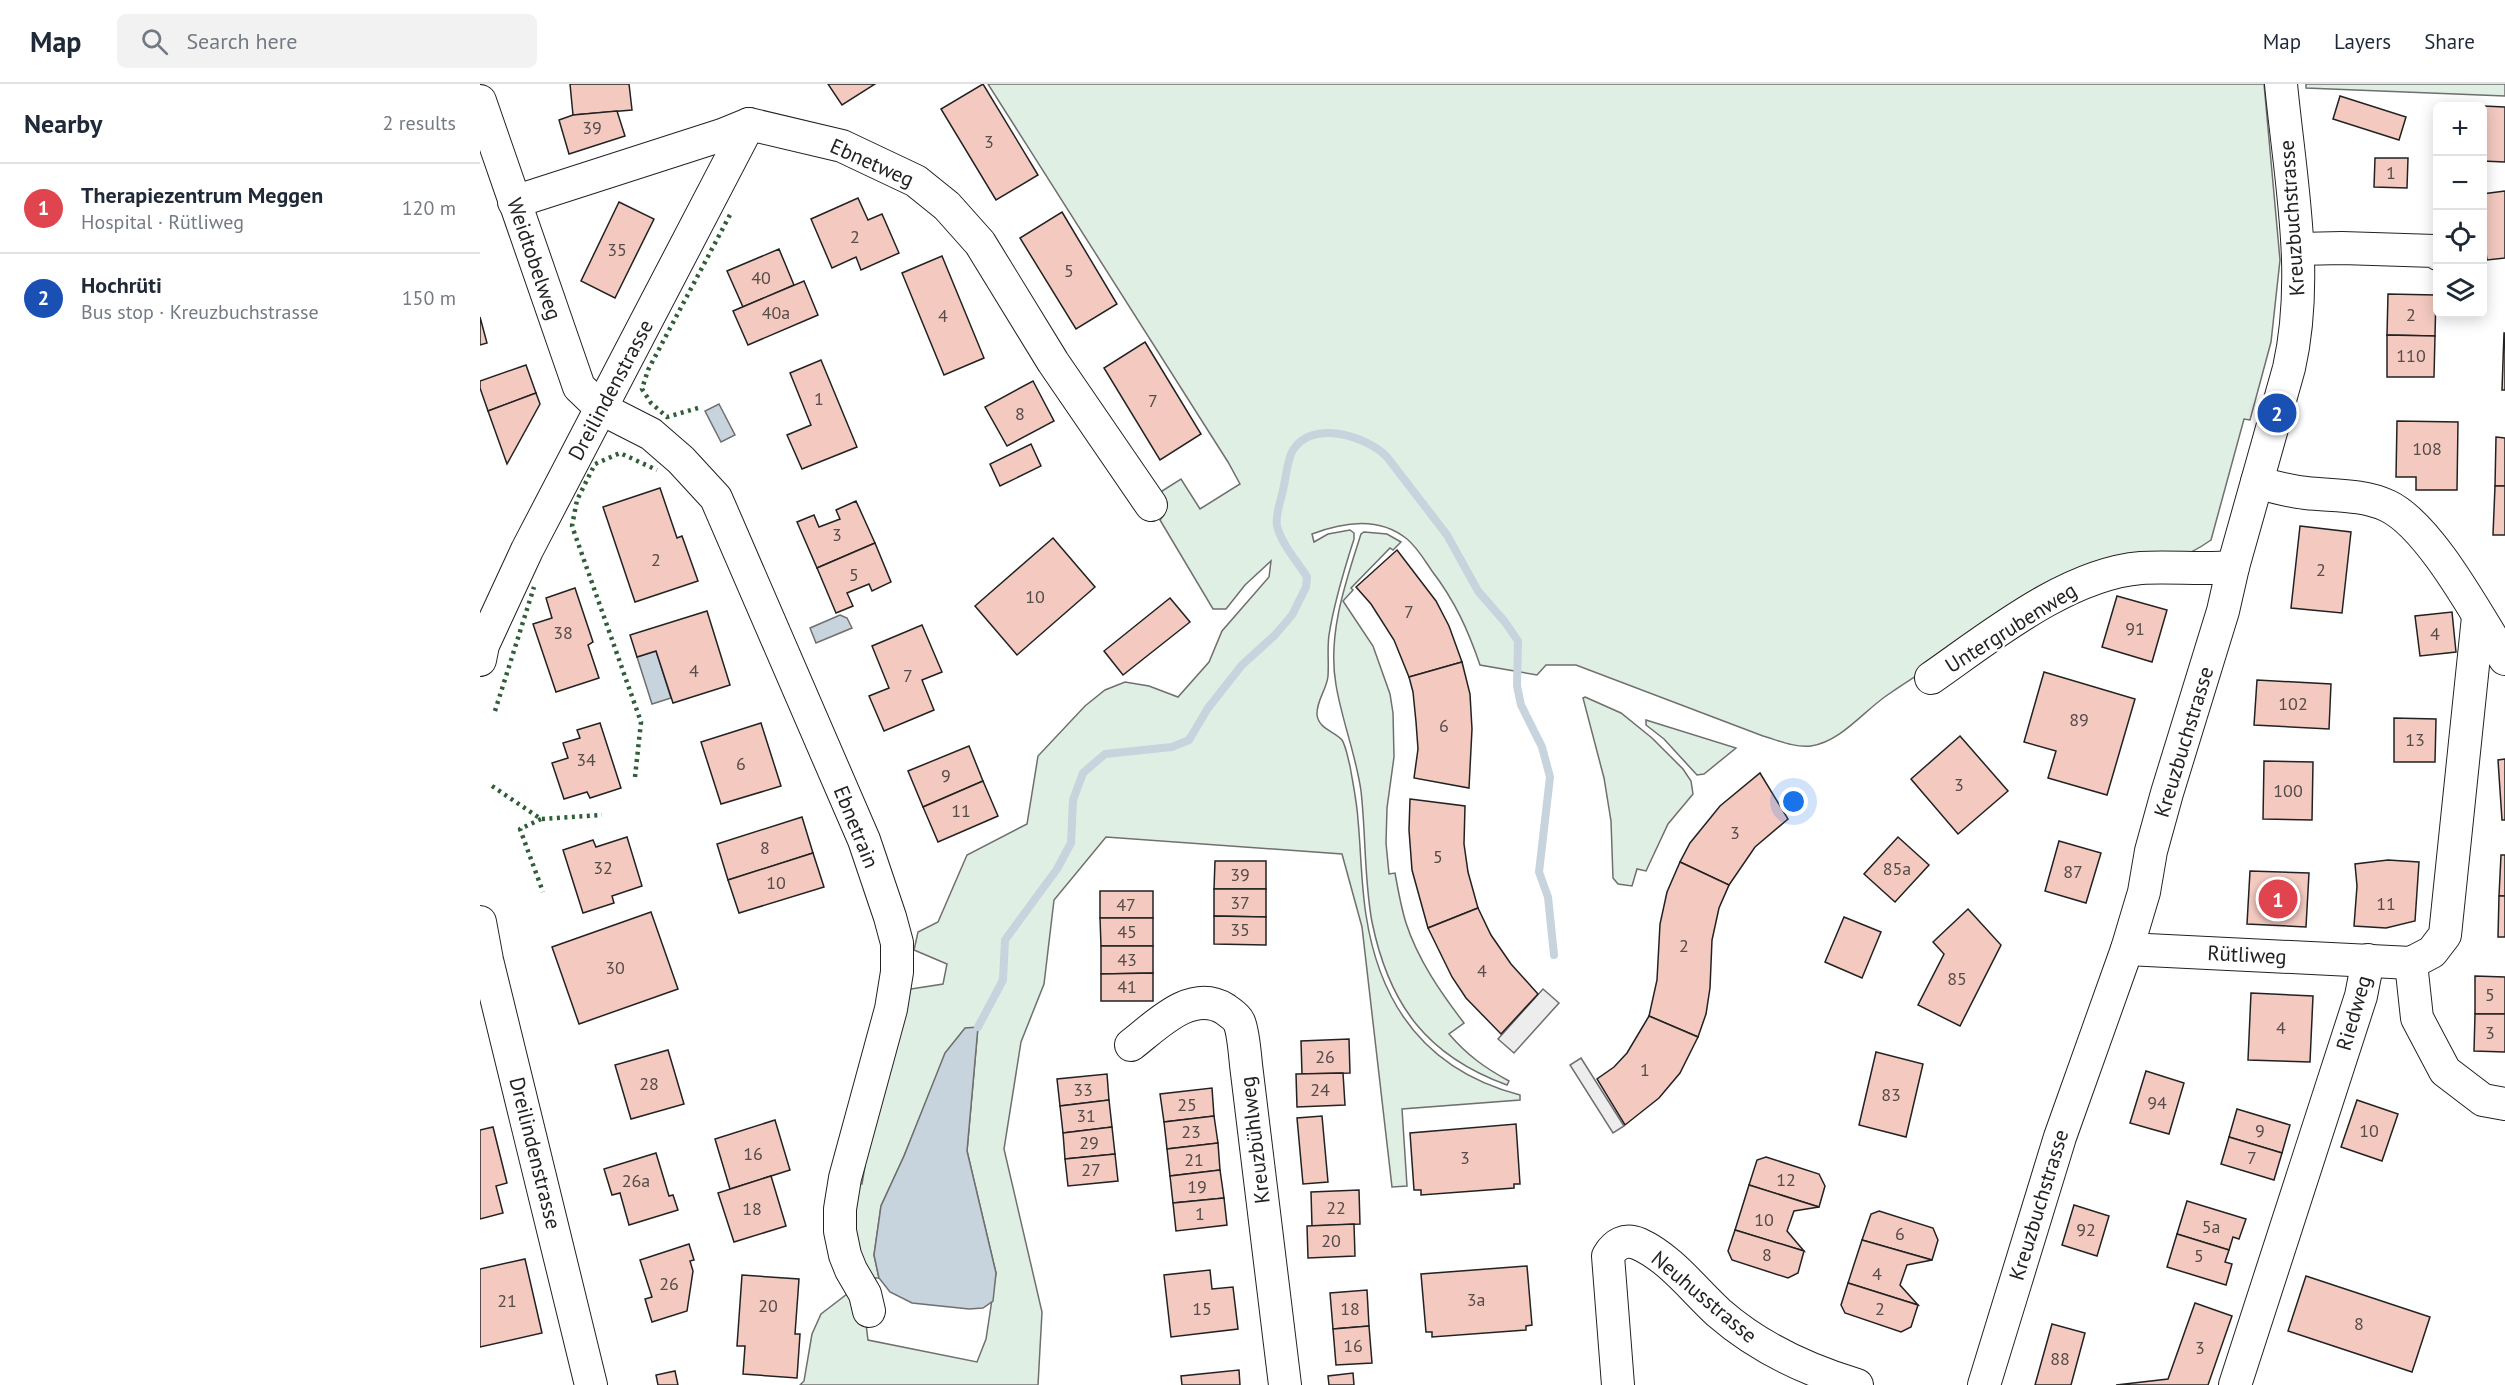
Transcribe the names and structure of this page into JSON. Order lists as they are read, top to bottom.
{
  "streets": {
    "street": [
      "Ebnetweg",
      "Kreuzbuchstrasse",
      "Weidtobelweg",
      "Dreilindenstrasse",
      "Untergrubenweg",
      "Ebnetrain",
      "Rütliweg",
      "Riedweg",
      "Kreuzbühlweg",
      "Neuhusstrasse"
    ]
  },
  "crossings": [
    ["Ebnetweg", "Dreilindenstrasse"],
    ["Kreuzbuchstrasse", "Untergrubenweg"],
    ["Kreuzbuchstrasse", "Rütliweg"],
    ["Weidtobelweg", "Dreilindenstrasse"],
    ["Weidtobelweg", "Ebnetrain"],
    ["Dreilindenstrasse", "Ebnetrain"],
    ["Rütliweg", "Riedweg"]
  ],
  "house_numbers": [
    "39",
    "3",
    "1",
    "2",
    "35",
    "5",
    "40",
    "40a",
    "2",
    "4",
    "110",
    "1",
    "7",
    "8",
    "108",
    "3",
    "2",
    "2",
    "5",
    "10",
    "7",
    "91",
    "38",
    "4",
    "4",
    "7",
    "102",
    "89",
    "6",
    "13",
    "34",
    "6",
    "9",
    "3",
    "100",
    "11",
    "3",
    "8",
    "5",
    "32",
    "85a",
    "87",
    "39",
    "10",
    "37",
    "11",
    "47",
    "35",
    "45",
    "2",
    "43",
    "30",
    "4",
    "85",
    "41",
    "5",
    "4",
    "3",
    "26",
    "1",
    "28",
    "33",
    "24",
    "83",
    "94",
    "25",
    "31",
    "9",
    "10",
    "23",
    "29",
    "16",
    "3",
    "7",
    "21",
    "27",
    "12",
    "26a",
    "19",
    "22",
    "18",
    "1",
    "10",
    "5a",
    "92",
    "6",
    "20",
    "8",
    "5",
    "4",
    "26",
    "3a",
    "21",
    "20",
    "15",
    "18",
    "2",
    "8",
    "16",
    "3",
    "88"
  ],
  "page": {
    "header": "Map",
    "search": "Search here",
    "nav": ["Map", "Layers", "Share"],
    "heading": ["Nearby", "2 results"],
    "map_buttons": ["+", "−"],
    "list": [
      {
        "mark": "1",
        "name": "Therapiezentrum Meggen",
        "note": "Hospital · Rütliweg",
        "value": "120 m"
      },
      {
        "mark": "2",
        "name": "Hochrüti",
        "note": "Bus stop · Kreuzbuchstrasse",
        "value": "150 m"
      }
    ],
    "pins": ["2", "1"]
  }
}
